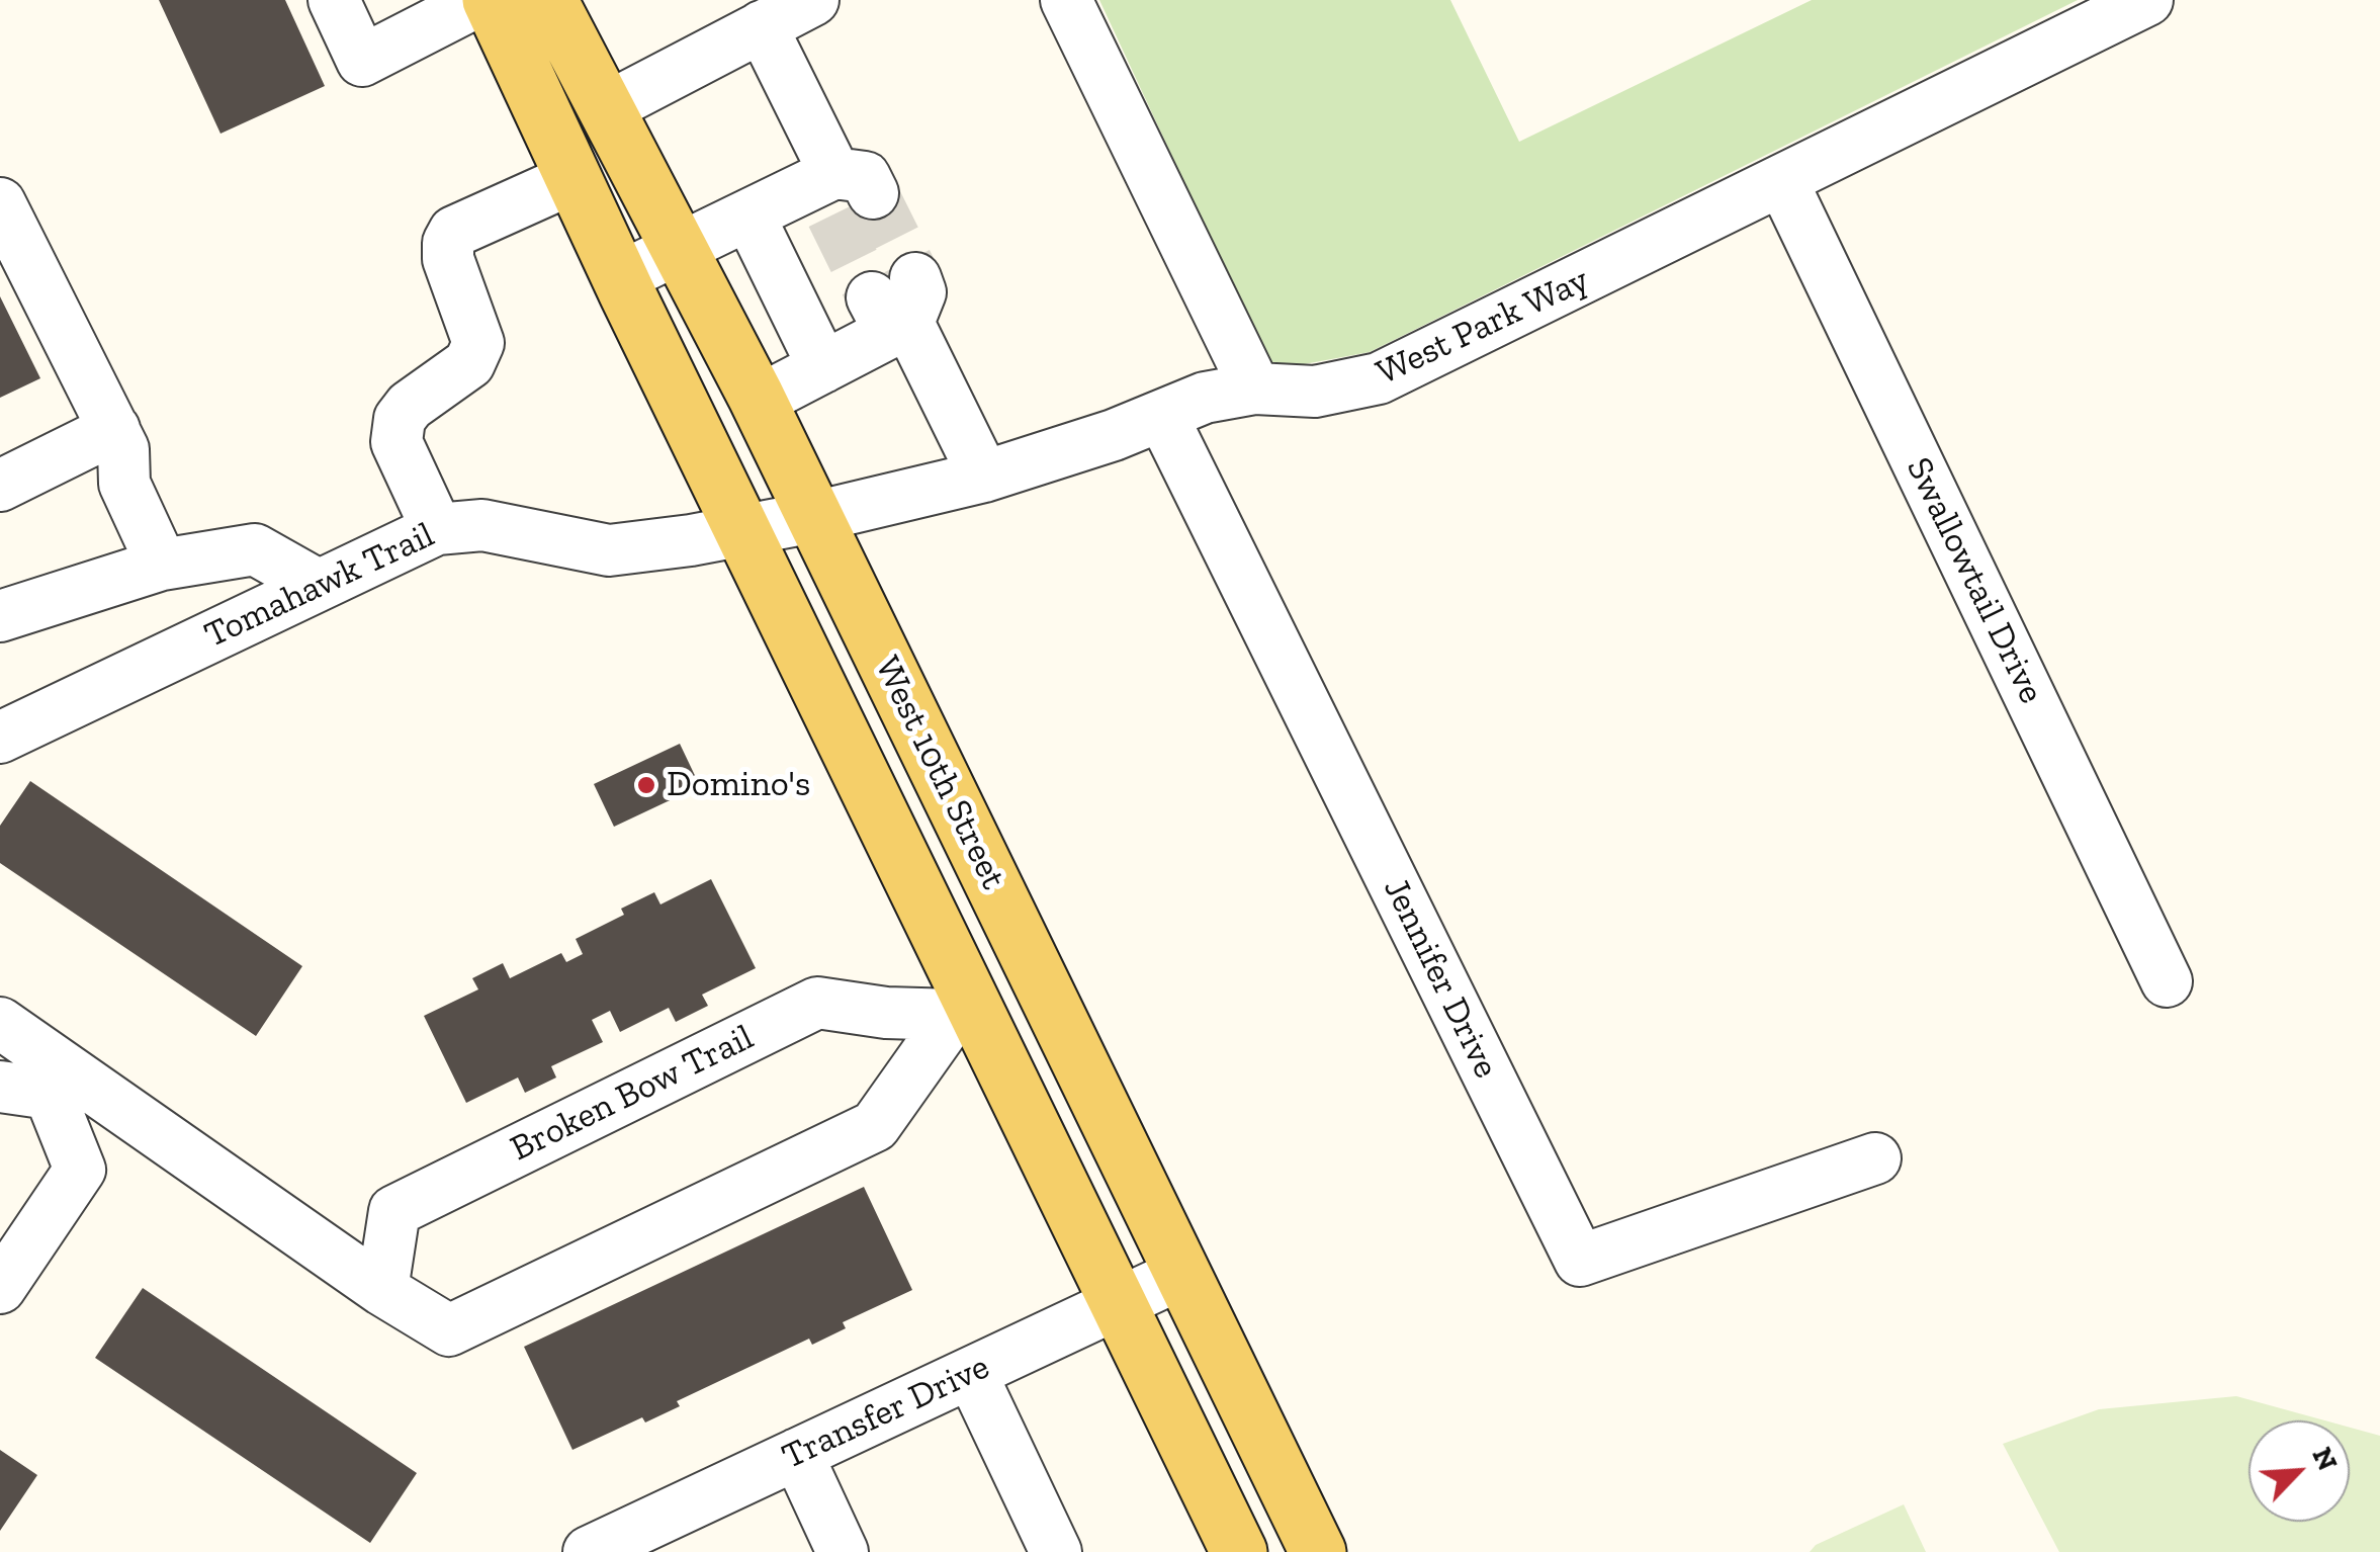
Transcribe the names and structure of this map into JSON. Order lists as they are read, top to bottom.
{
  "streets": {
    "main road": ["West 10th Street"],
    "street": [
      "West Park Way",
      "Swallowtail Drive",
      "Tomahawk Trail",
      "Jennifer Drive",
      "Broken Bow Trail",
      "Transfer Drive"
    ]
  },
  "crossings": [
    ["West Park Way", "Swallowtail Drive"],
    ["West Park Way", "Tomahawk Trail"],
    ["West Park Way", "West 10th Street"],
    ["West Park Way", "Jennifer Drive"],
    ["Tomahawk Trail", "West 10th Street"],
    ["West 10th Street", "Broken Bow Trail"],
    ["West 10th Street", "Transfer Drive"]
  ],
  "places": ["Domino's"],
  "north": "top right"
}
